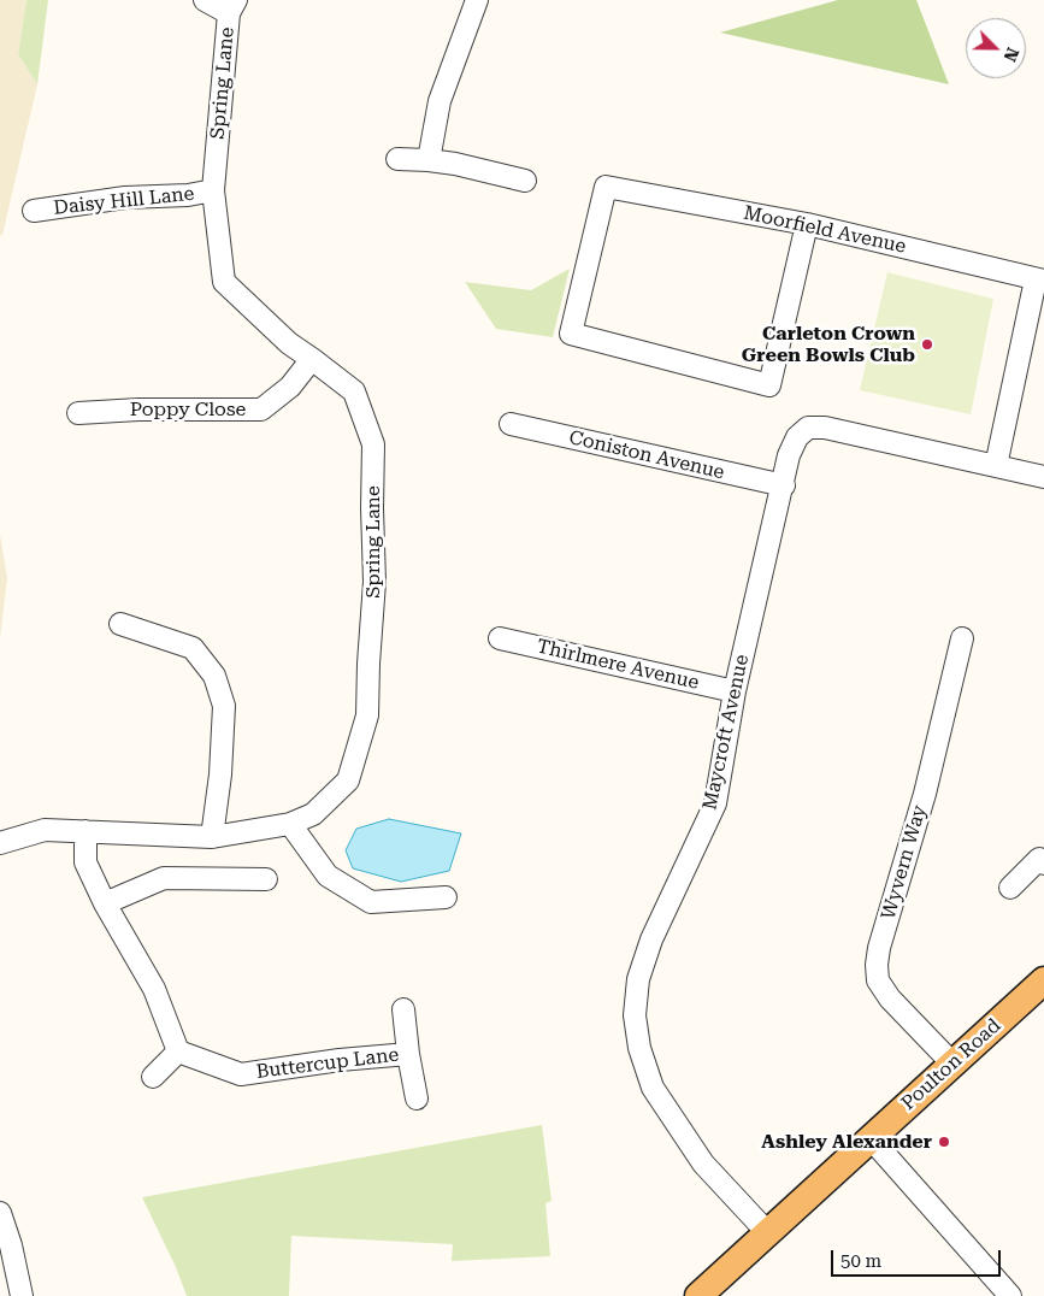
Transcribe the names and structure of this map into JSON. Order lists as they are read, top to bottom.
{
  "streets": {
    "main road": ["Poulton Road"],
    "street": [
      "Spring Lane",
      "Daisy Hill Lane",
      "Moorfield Avenue",
      "Poppy Close",
      "Coniston Avenue",
      "Thirlmere Avenue",
      "Maycroft Avenue",
      "Wyvern Way",
      "Buttercup Lane"
    ]
  },
  "crossings": [
    ["Spring Lane", "Daisy Hill Lane"],
    ["Spring Lane", "Poppy Close"],
    ["Coniston Avenue", "Maycroft Avenue"],
    ["Thirlmere Avenue", "Maycroft Avenue"],
    ["Maycroft Avenue", "Poulton Road"],
    ["Wyvern Way", "Poulton Road"]
  ],
  "places": ["Carleton Crown Green Bowls Club", "Ashley Alexander"],
  "scale_bar": "50 m",
  "north": "bottom right"
}
